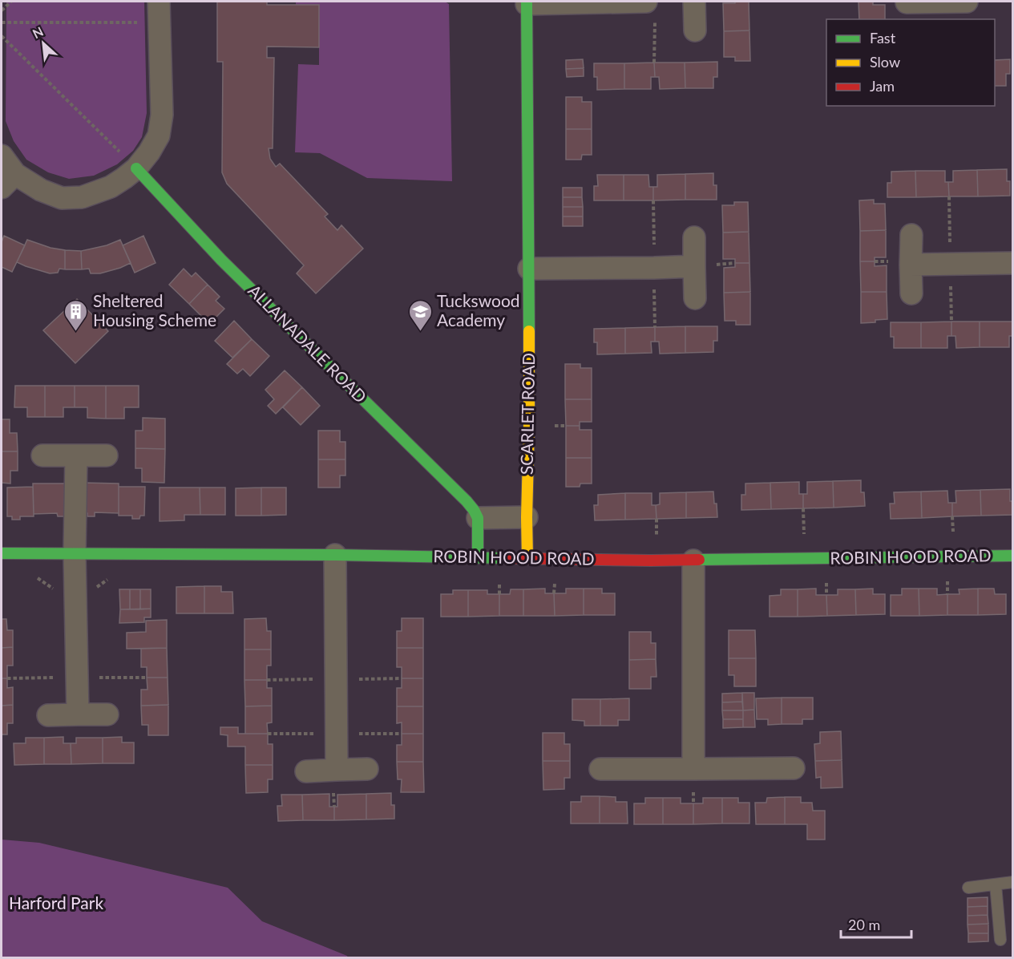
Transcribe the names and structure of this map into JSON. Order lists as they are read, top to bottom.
{
  "streets": {
    "street": ["ALLANADALE ROAD", "SCARLET ROAD", "ROBIN HOOD ROAD"]
  },
  "crossings": [
    ["SCARLET ROAD", "ROBIN HOOD ROAD"]
  ],
  "parks": ["Harford Park"],
  "places": {
    "building": ["Sheltered Housing Scheme"],
    "school or university": ["Tuckswood Academy"]
  },
  "legend": ["Fast", "Slow", "Jam"],
  "scale_bar": "20 m",
  "north": "top left"
}
